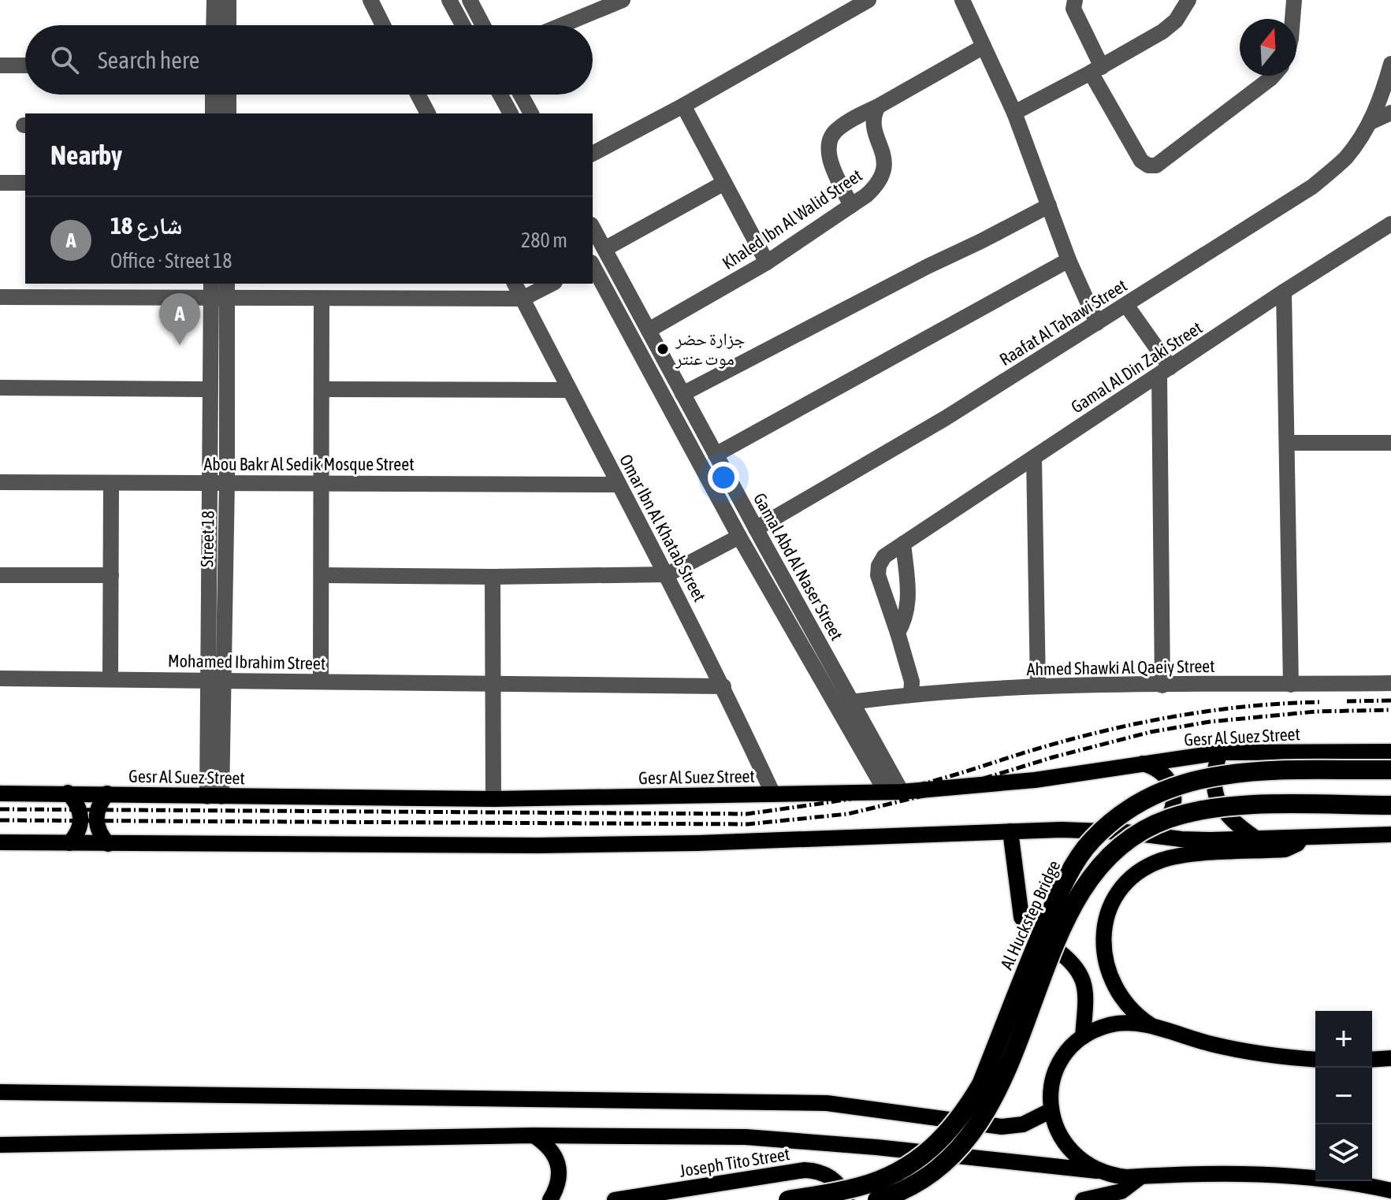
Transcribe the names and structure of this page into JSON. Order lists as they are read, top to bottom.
{
  "streets": {
    "highway": ["Al Huckstep Bridge"],
    "main road": ["Gesr Al Suez Street", "Joseph Tito Street"],
    "street": [
      "Khaled Ibn Al Walid Street",
      "Raafat Al Tahawi Street",
      "Gamal Al Din Zaki Street",
      "Abou Bakr Al Sedik Mosque Street",
      "Omar Ibn Al Khatab Street",
      "Street 18",
      "Gamal Abd Al Naser Street",
      "Mohamed Ibrahim Street",
      "Ahmed Shawki Al Qaeiy Street"
    ]
  },
  "crossings": [
    ["Khaled Ibn Al Walid Street", "Gamal Abd Al Naser Street"],
    ["Raafat Al Tahawi Street", "Gamal Abd Al Naser Street"],
    ["Gamal Al Din Zaki Street", "Ahmed Shawki Al Qaeiy Street"],
    ["Abou Bakr Al Sedik Mosque Street", "Omar Ibn Al Khatab Street"],
    ["Abou Bakr Al Sedik Mosque Street", "Street 18"],
    ["Omar Ibn Al Khatab Street", "Mohamed Ibrahim Street"],
    ["Omar Ibn Al Khatab Street", "Gesr Al Suez Street"],
    ["Street 18", "Mohamed Ibrahim Street"],
    ["Street 18", "Gesr Al Suez Street"],
    ["Gamal Abd Al Naser Street", "Ahmed Shawki Al Qaeiy Street"],
    ["Gamal Abd Al Naser Street", "Gesr Al Suez Street"]
  ],
  "places": ["جزارة حضر موت عنتر"],
  "north": "top",
  "page": {
    "search": "Search here",
    "heading": "Nearby",
    "list": [
      {
        "mark": "A",
        "name": "شارع 18",
        "note": "Office · Street 18",
        "value": "280 m"
      }
    ],
    "pins": "A",
    "map_buttons": ["+", "−"]
  }
}
